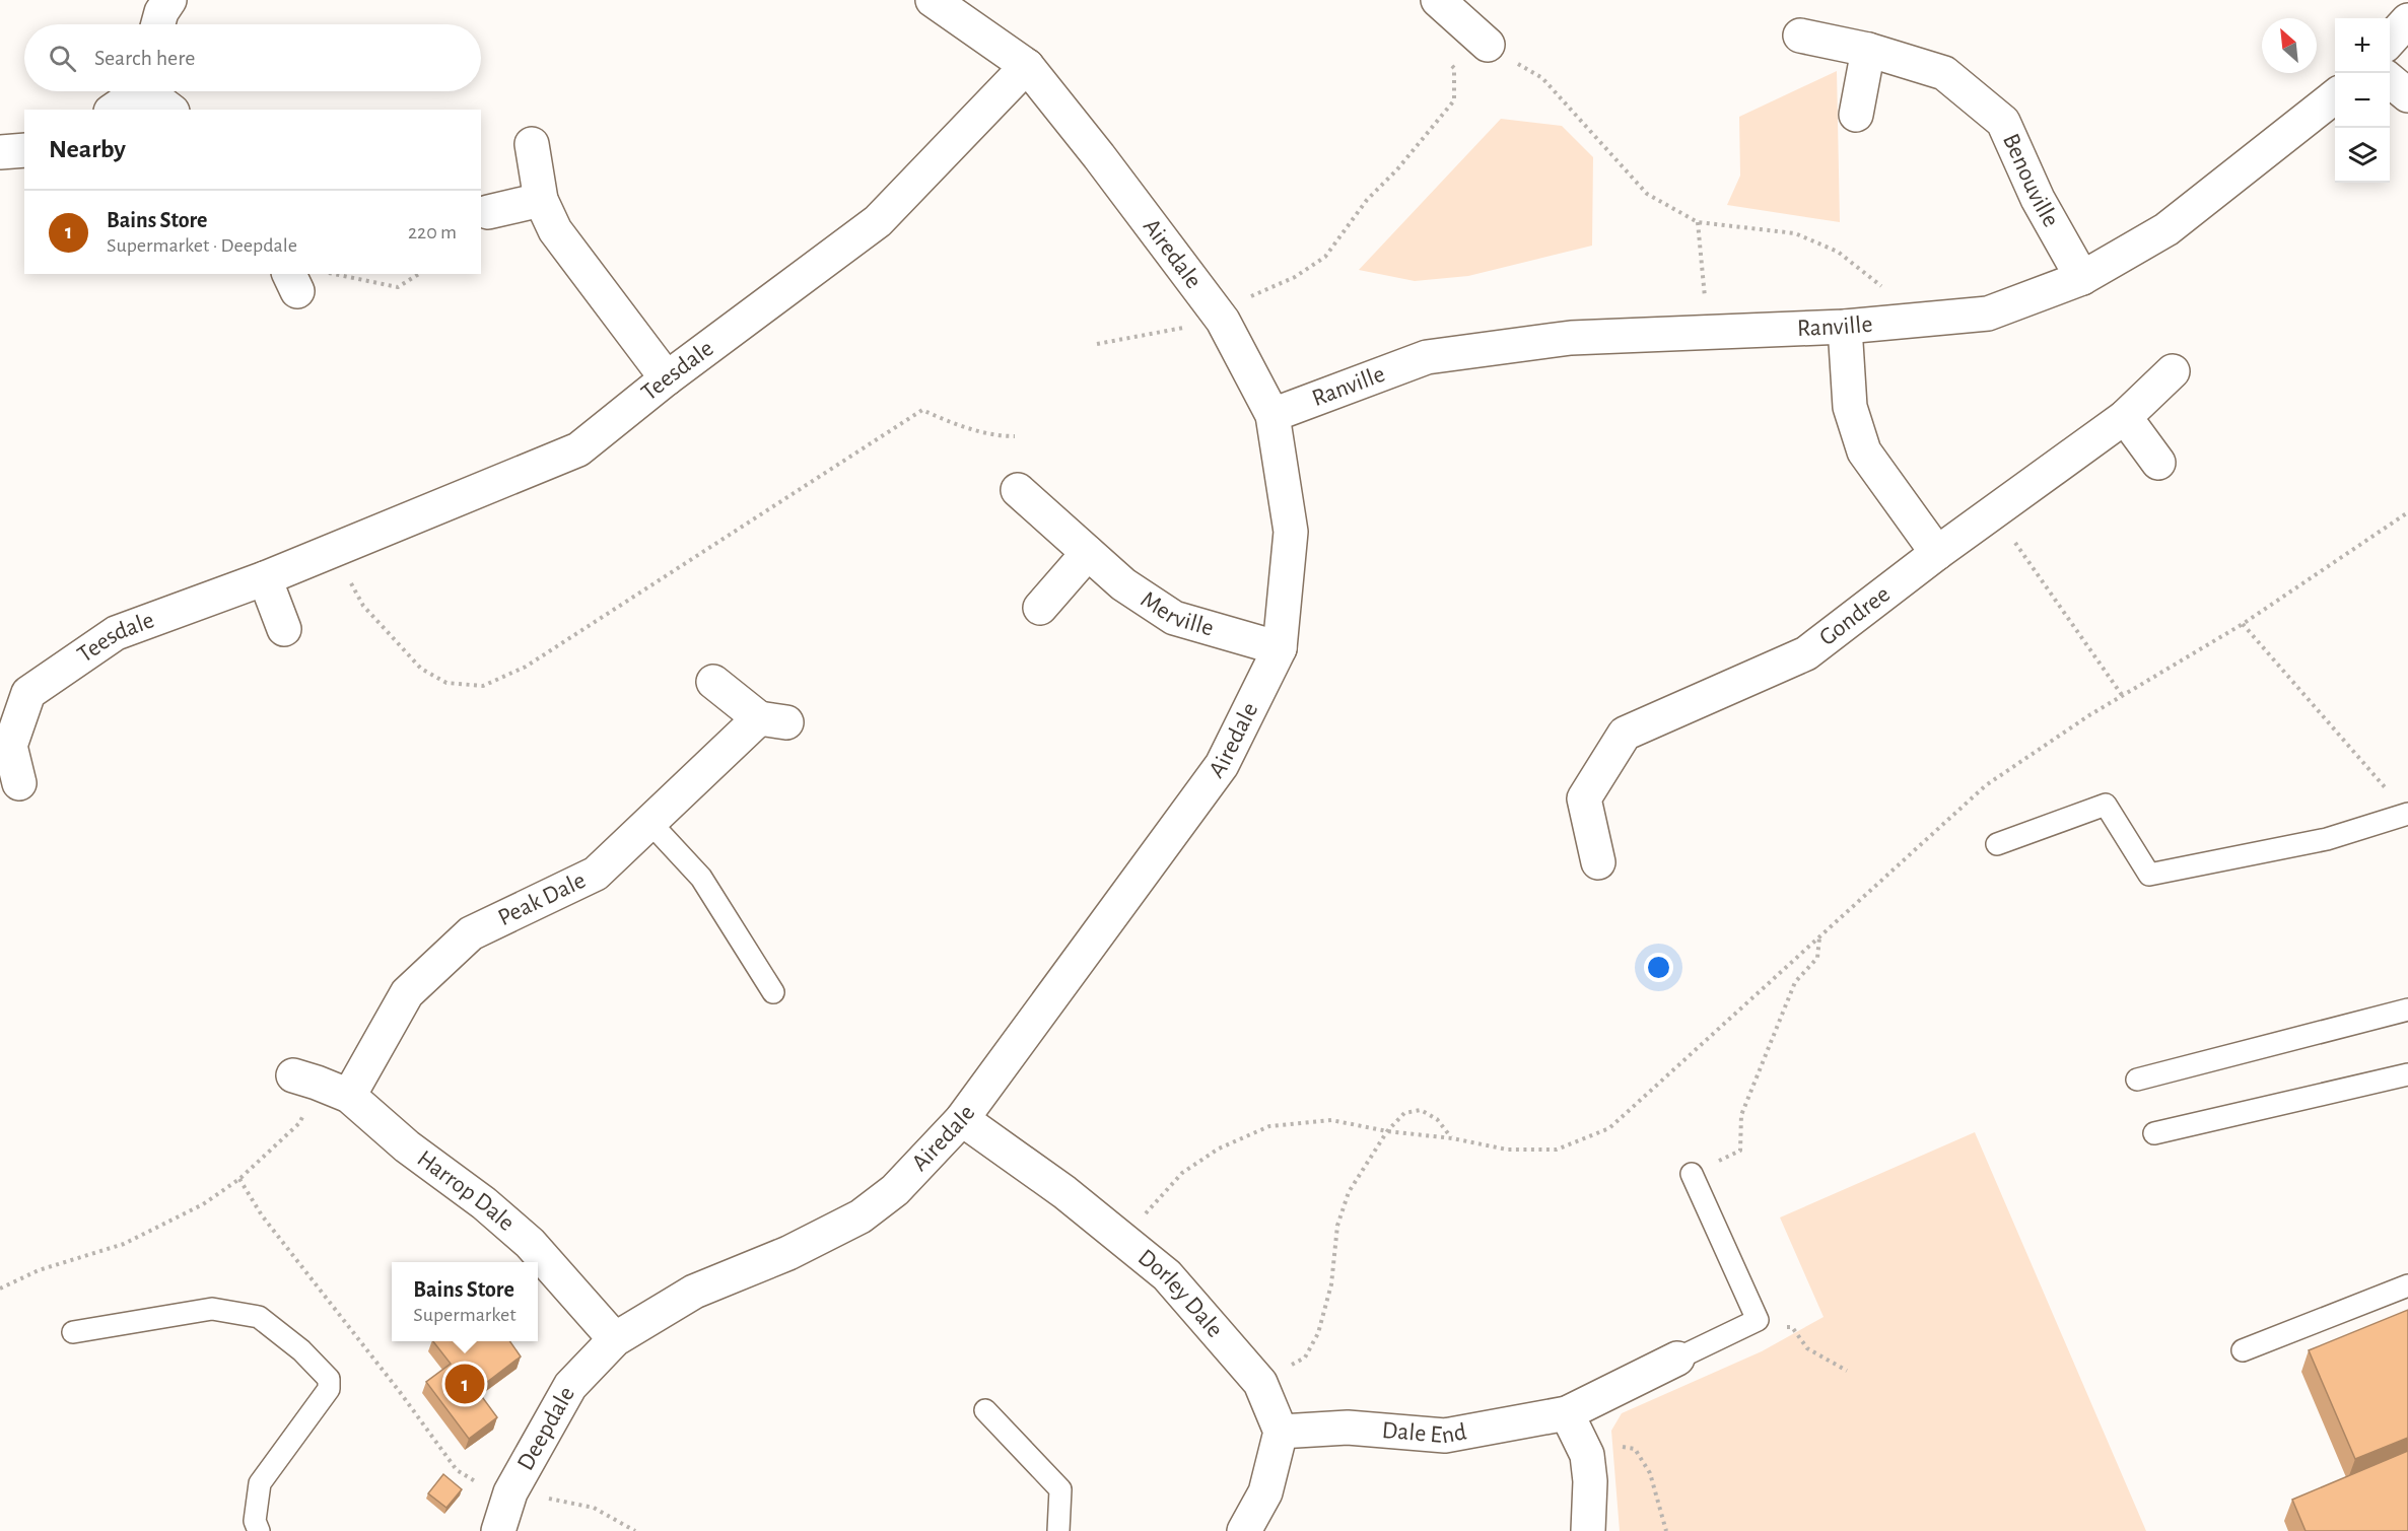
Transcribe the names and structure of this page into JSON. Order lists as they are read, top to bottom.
{
  "streets": {
    "street": [
      "Benouville",
      "Airedale",
      "Ranville",
      "Teesdale",
      "Merville",
      "Gondree",
      "Peak Dale",
      "Harrop Dale",
      "Dorley Dale",
      "Deepdale",
      "Dale End"
    ]
  },
  "crossings": [
    ["Benouville", "Ranville"],
    ["Airedale", "Ranville"],
    ["Airedale", "Teesdale"],
    ["Airedale", "Merville"],
    ["Airedale", "Harrop Dale"],
    ["Airedale", "Dorley Dale"],
    ["Airedale", "Deepdale"],
    ["Peak Dale", "Harrop Dale"],
    ["Harrop Dale", "Deepdale"],
    ["Dorley Dale", "Dale End"]
  ],
  "north": "top left",
  "page": {
    "map_buttons": ["+", "−"],
    "search": "Search here",
    "heading": "Nearby",
    "list": [
      {
        "mark": "1",
        "name": "Bains Store",
        "note": "Supermarket · Deepdale",
        "value": "220 m"
      }
    ],
    "popup": ["Bains Store", "Supermarket"],
    "pins": "1"
  }
}
